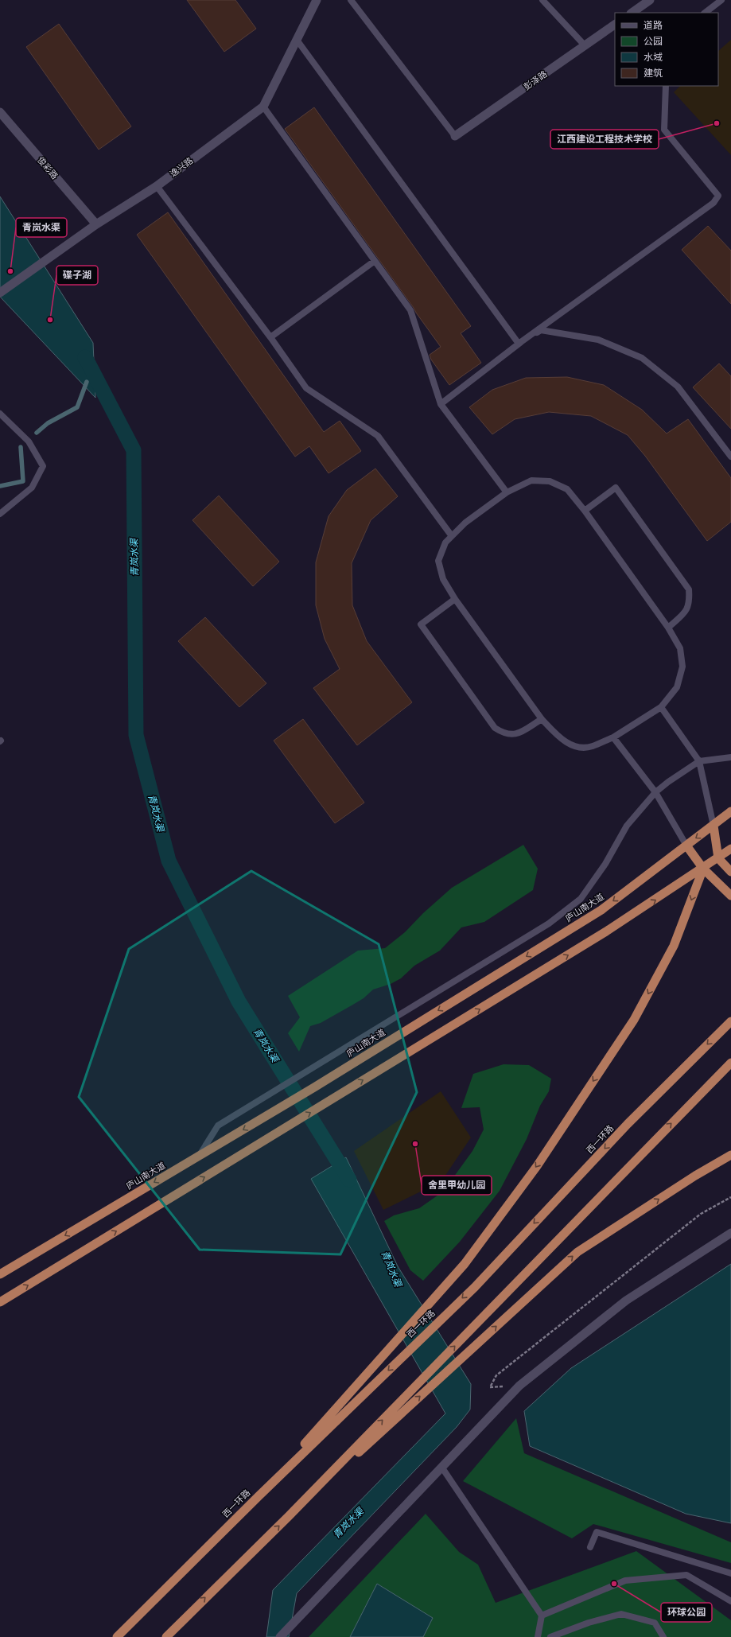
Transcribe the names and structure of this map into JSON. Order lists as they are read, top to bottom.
{
  "streets": {
    "highway": ["庐山南大道", "西一环路"],
    "street": ["彭泽路", "逸兴路", "俊彩路"]
  },
  "crossings": [
    ["逸兴路", "俊彩路"]
  ],
  "water": ["青岚水渠"],
  "places": [
    "江西建设工程技术学校",
    "青岚水渠",
    "碟子湖",
    "舍里甲幼儿园",
    "环球公园"
  ],
  "legend": [
    "道路",
    "公园",
    "水域",
    "建筑"
  ]
}
